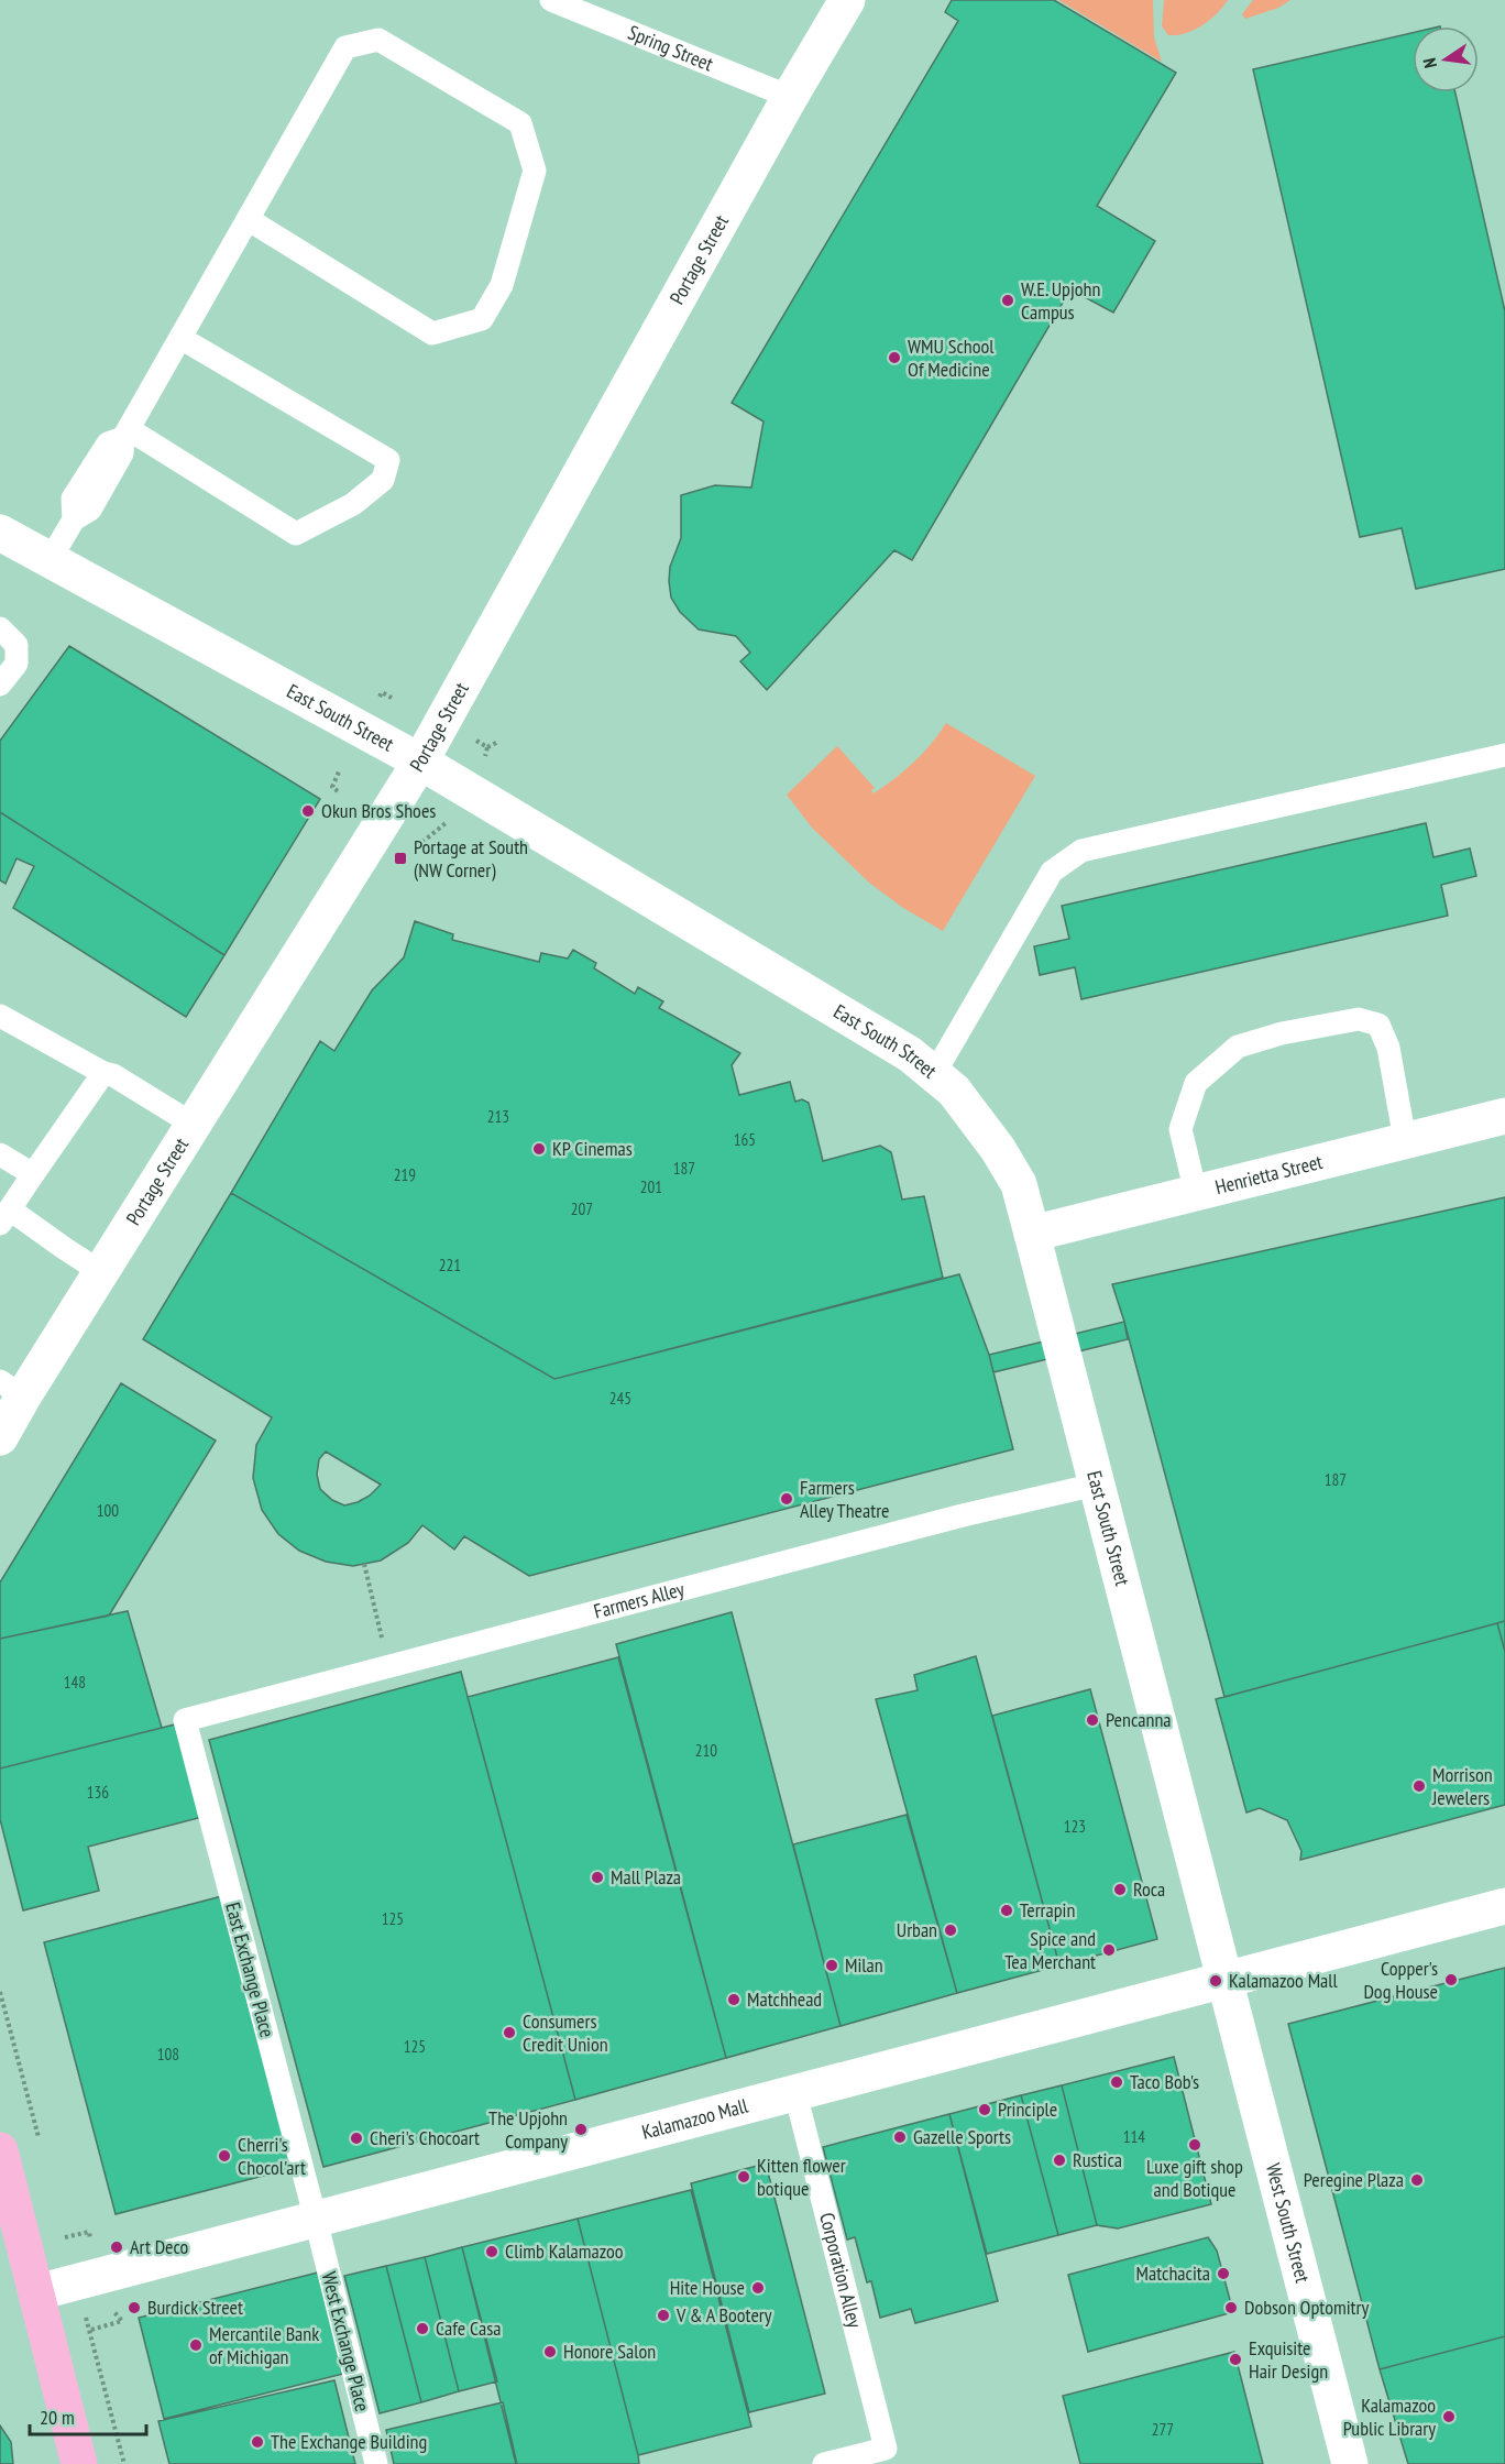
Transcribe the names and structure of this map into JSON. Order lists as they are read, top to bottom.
{
  "streets": {
    "street": [
      "Portage Street",
      "East South Street",
      "Henrietta Street",
      "Kalamazoo Mall",
      "West South Street"
    ],
    "lane": [
      "Spring Street",
      "Farmers Alley",
      "East Exchange Place",
      "Corporation Alley",
      "West Exchange Place"
    ]
  },
  "crossings": [
    ["Spring Street", "Portage Street"],
    ["Portage Street", "East South Street"],
    ["East South Street", "Henrietta Street"],
    ["East South Street", "Farmers Alley"],
    ["East South Street", "Kalamazoo Mall"],
    ["East South Street", "West South Street"],
    ["Farmers Alley", "East Exchange Place"],
    ["East Exchange Place", "Kalamazoo Mall"],
    ["East Exchange Place", "West Exchange Place"],
    ["Kalamazoo Mall", "West South Street"],
    ["Kalamazoo Mall", "Corporation Alley"],
    ["Kalamazoo Mall", "West Exchange Place"]
  ],
  "places": {
    "other": [
      "W.E. Upjohn Campus",
      "WMU School Of Medicine",
      "Okun Bros Shoes",
      "KP Cinemas",
      "Farmers Alley Theatre",
      "Pencanna",
      "Morrison Jewelers",
      "Mall Plaza",
      "Roca",
      "Terrapin",
      "Urban",
      "Spice and Tea Merchant",
      "Milan",
      "Copper's Dog House",
      "Kalamazoo Mall",
      "Matchhead",
      "Consumers Credit Union",
      "Taco Bob's",
      "Principle",
      "The Upjohn Company",
      "Gazelle Sports",
      "Cheri's Chocoart",
      "Luxe gift shop and Botique",
      "Cherri's Chocol'art",
      "Rustica",
      "Kitten flower botique",
      "Peregine Plaza",
      "Art Deco",
      "Climb Kalamazoo",
      "Matchacita",
      "Hite House",
      "Burdick Street",
      "Dobson Optomitry",
      "V & A Bootery",
      "Cafe Casa",
      "Mercantile Bank of Michigan",
      "Honore Salon",
      "Exquisite Hair Design",
      "Kalamazoo Public Library",
      "The Exchange Building"
    ],
    "transit": ["Portage at South (NW Corner)"]
  },
  "house_numbers": [
    "213",
    "165",
    "187",
    "219",
    "201",
    "207",
    "221",
    "245",
    "187",
    "100",
    "148",
    "210",
    "136",
    "123",
    "125",
    "125",
    "108",
    "114",
    "277"
  ],
  "scale_bar": "20 m",
  "north": "left"
}
